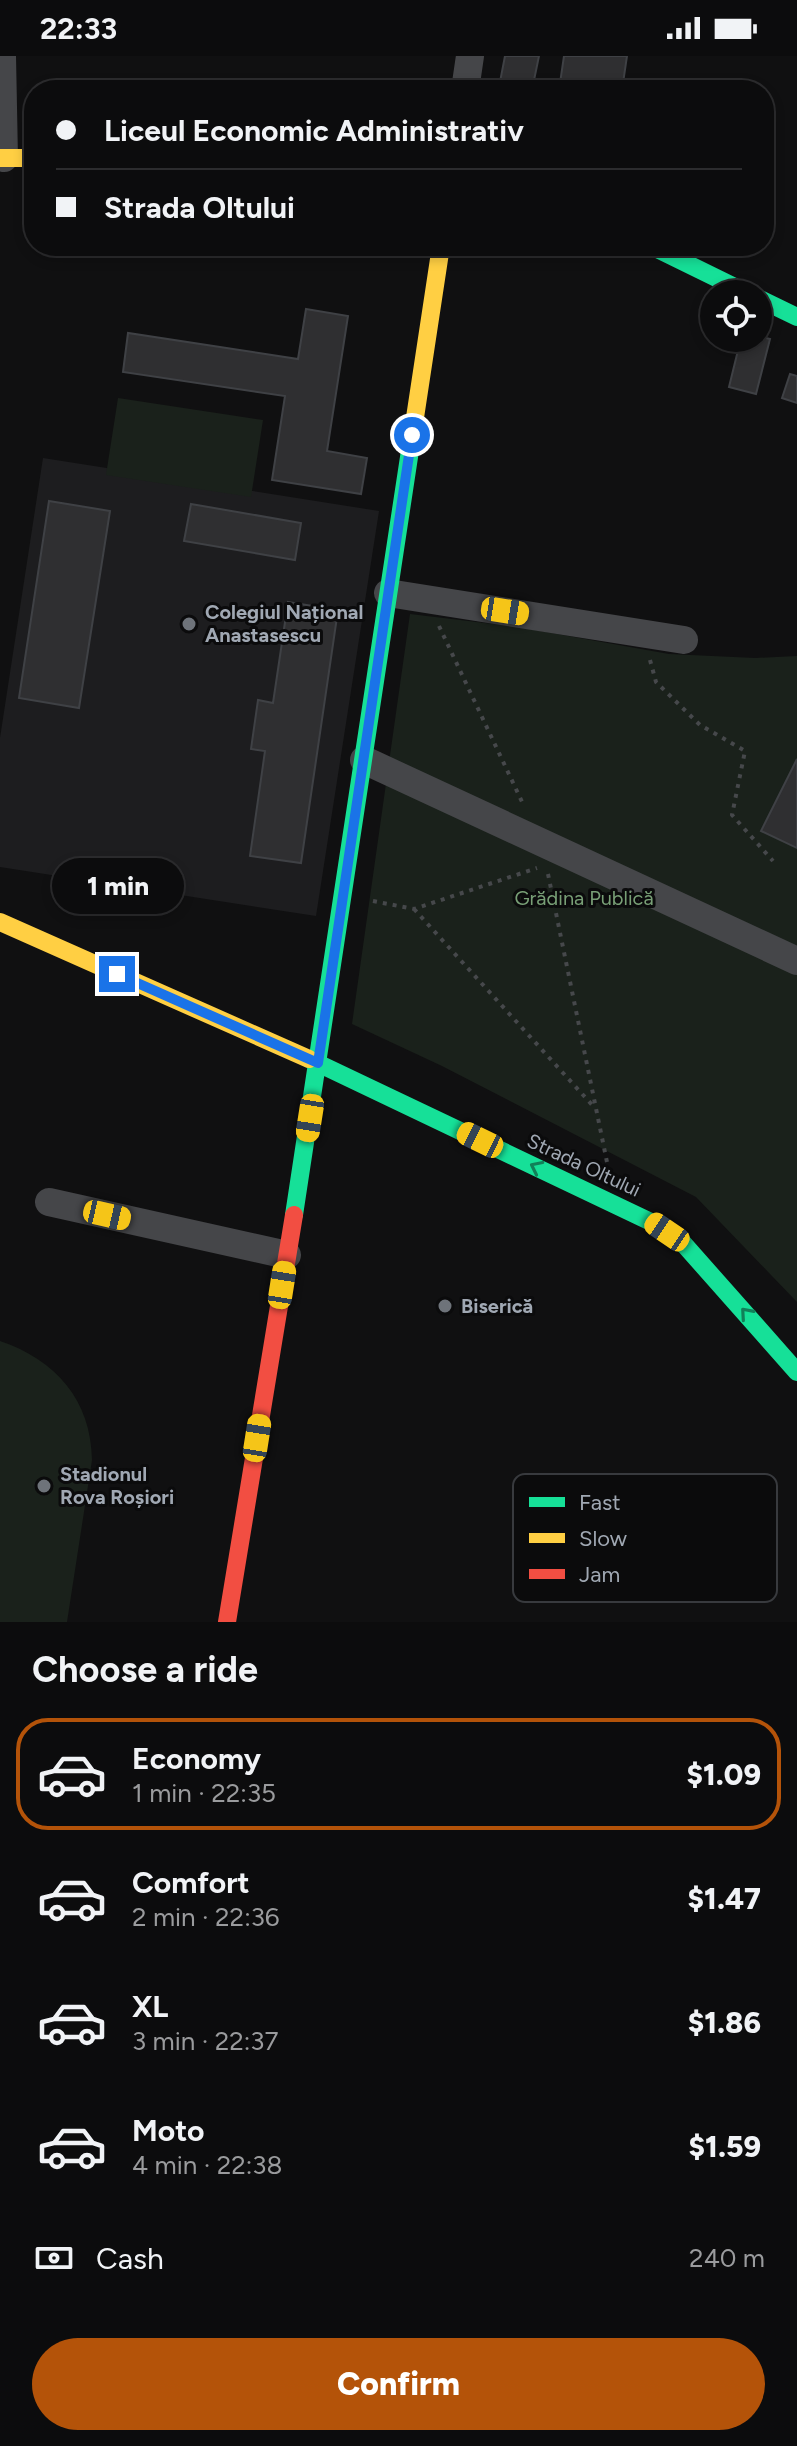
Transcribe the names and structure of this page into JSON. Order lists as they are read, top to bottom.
{
  "streets": {
    "street": ["Strada Oltului"]
  },
  "one_way": ["Strada Oltului"],
  "parks": ["Grădina Publică"],
  "places": ["Colegiul Național Anastasescu", "Biserică", "Stadionul Rova Roșiori"],
  "legend": ["Fast", "Slow", "Jam"],
  "page": {
    "status": "22:33",
    "banner": ["Liceul Economic Administrativ", "Strada Oltului"],
    "bubble": "1 min",
    "heading": "Choose a ride",
    "list": [
      {
        "name": "Economy",
        "note": "1 min · 22:35",
        "value": "$1.09"
      },
      {
        "name": "Comfort",
        "note": "2 min · 22:36",
        "value": "$1.47"
      },
      {
        "name": "XL",
        "note": "3 min · 22:37",
        "value": "$1.86"
      },
      {
        "name": "Moto",
        "note": "4 min · 22:38",
        "value": "$1.59"
      }
    ],
    "pay": ["Cash", "240 m"],
    "buttons": "Confirm"
  }
}
